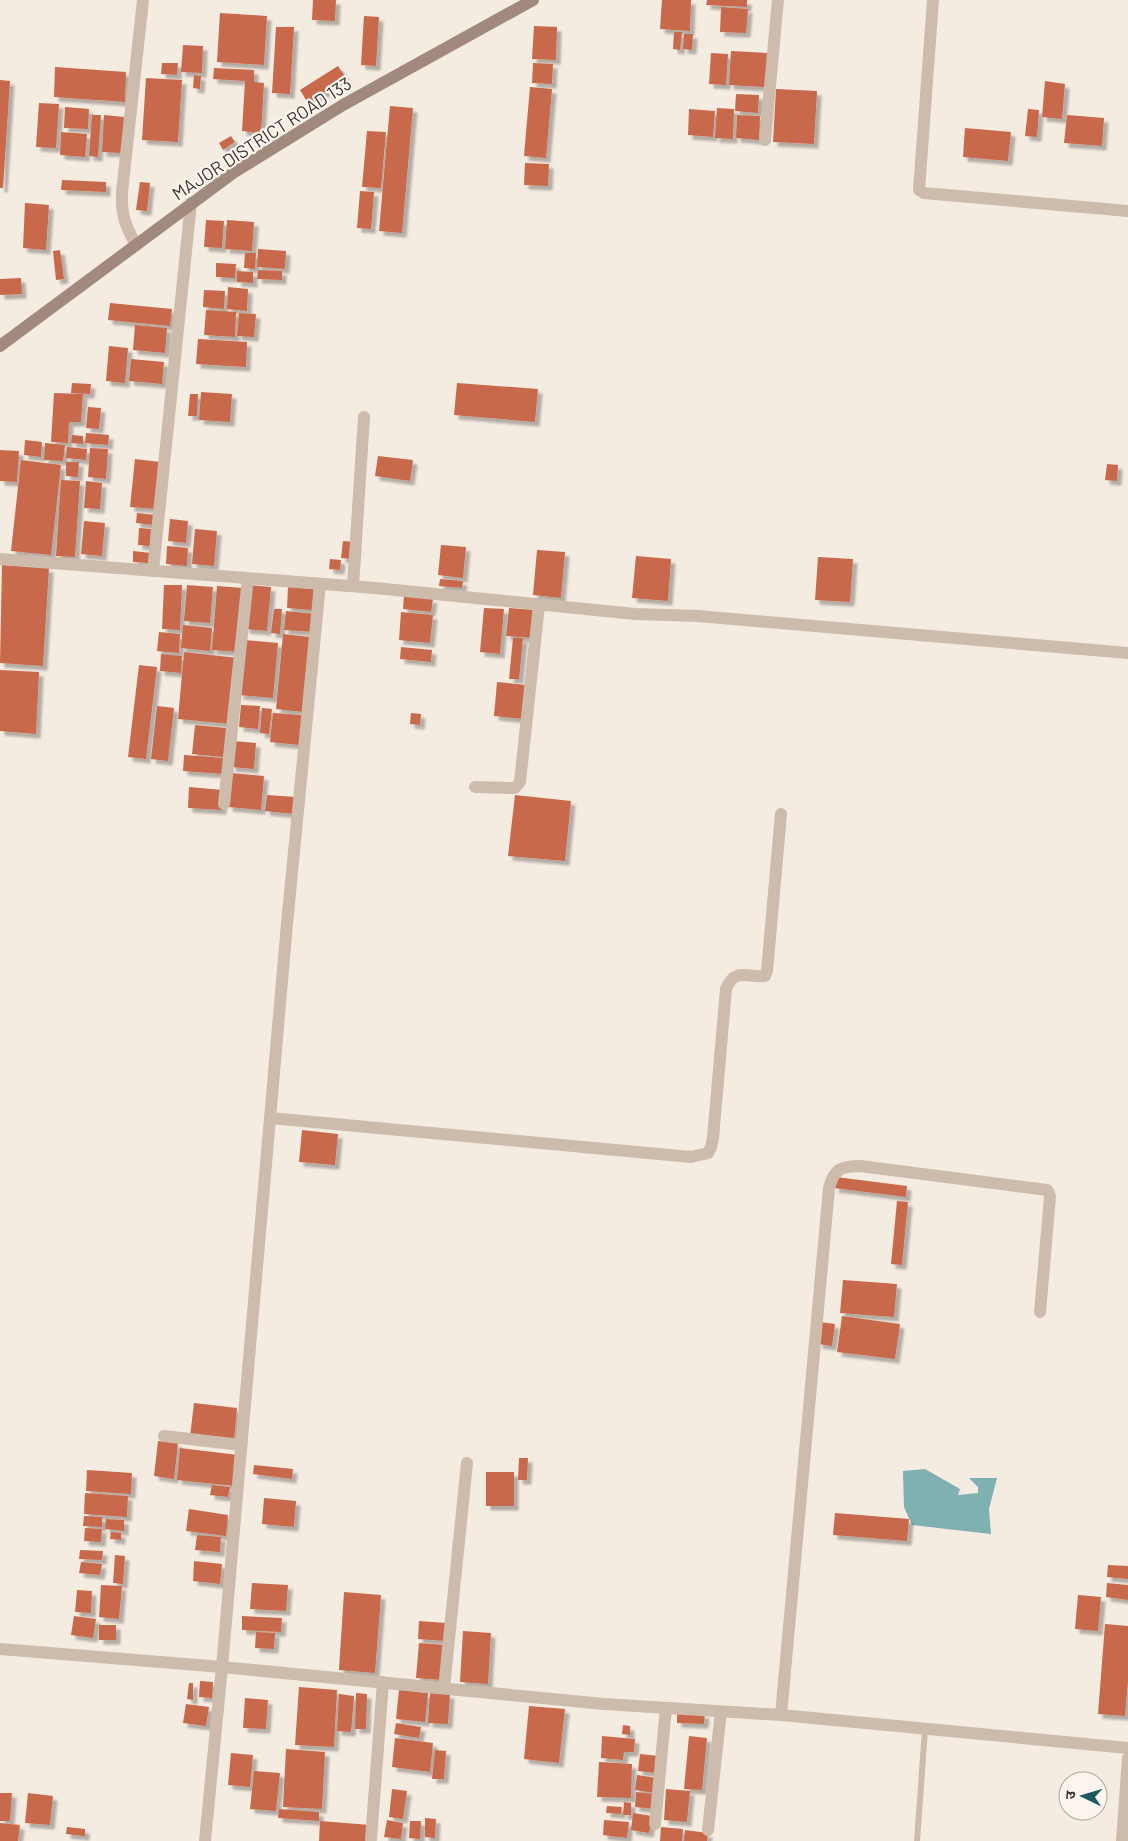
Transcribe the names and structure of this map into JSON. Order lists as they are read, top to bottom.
{
  "streets": {
    "main road": ["MAJOR DISTRICT ROAD 133"]
  },
  "north": "left"
}
